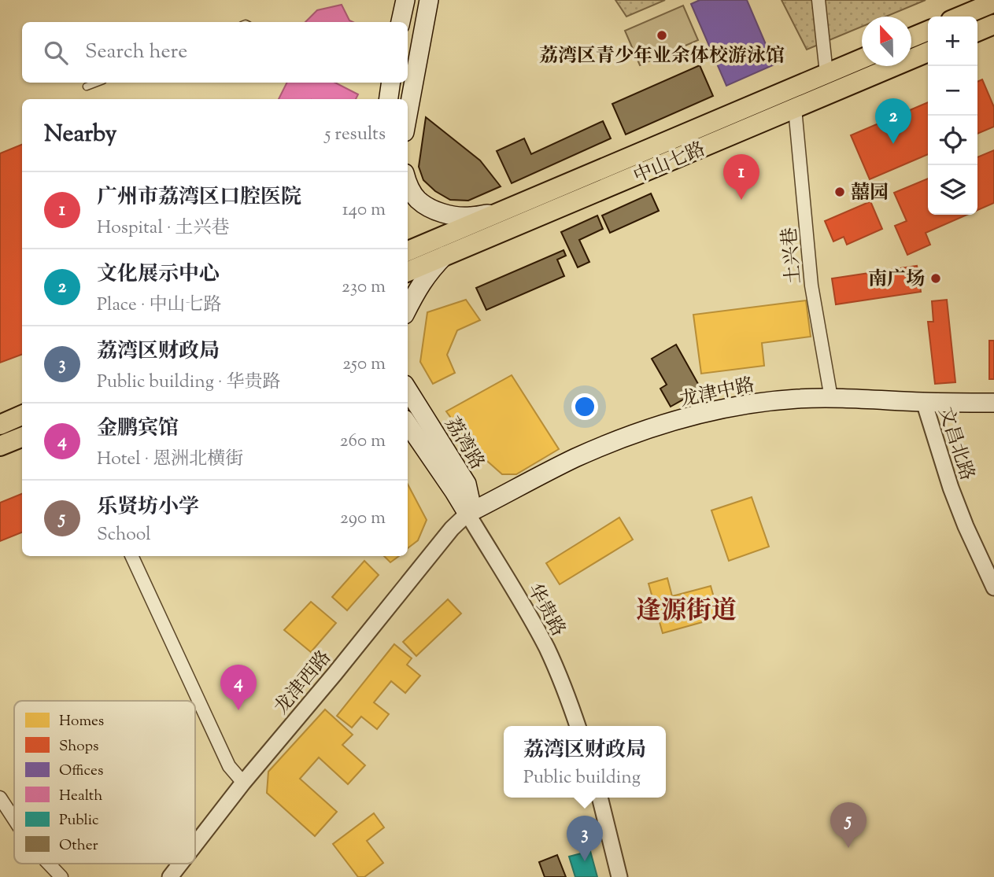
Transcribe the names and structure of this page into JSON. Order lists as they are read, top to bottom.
{
  "streets": {
    "main road": ["中山七路", "龙津中路", "荔湾路"],
    "street": [
      "土兴巷",
      "文昌北路",
      "华贵路",
      "龙津西路"
    ]
  },
  "crossings": [
    ["中山七路", "土兴巷"],
    ["土兴巷", "龙津中路"],
    ["龙津中路", "荔湾路"],
    ["龙津中路", "文昌北路"],
    ["龙津中路", "华贵路"],
    ["龙津中路", "龙津西路"],
    ["荔湾路", "华贵路"],
    ["荔湾路", "龙津西路"],
    ["华贵路", "龙津西路"]
  ],
  "districts": ["逢源街道"],
  "places": ["荔湾区青少年业余体校游泳馆", "囍园", "南广场"],
  "legend": [
    "Homes",
    "Shops",
    "Offices",
    "Health",
    "Public",
    "Other"
  ],
  "north": "top",
  "page": {
    "map_buttons": ["+", "−"],
    "search": "Search here",
    "pins": [
      "2",
      "1",
      "4",
      "5",
      "3"
    ],
    "heading": ["Nearby", "5 results"],
    "list": [
      {
        "mark": "1",
        "name": "广州市荔湾区口腔医院",
        "note": "Hospital · 土兴巷",
        "value": "140 m"
      },
      {
        "mark": "2",
        "name": "文化展示中心",
        "note": "Place · 中山七路",
        "value": "230 m"
      },
      {
        "mark": "3",
        "name": "荔湾区财政局",
        "note": "Public building · 华贵路",
        "value": "250 m"
      },
      {
        "mark": "4",
        "name": "金鹏宾馆",
        "note": "Hotel · 恩洲北横街",
        "value": "260 m"
      },
      {
        "mark": "5",
        "name": "乐贤坊小学",
        "note": "School",
        "value": "290 m"
      }
    ],
    "popup": ["荔湾区财政局", "Public building"]
  }
}
